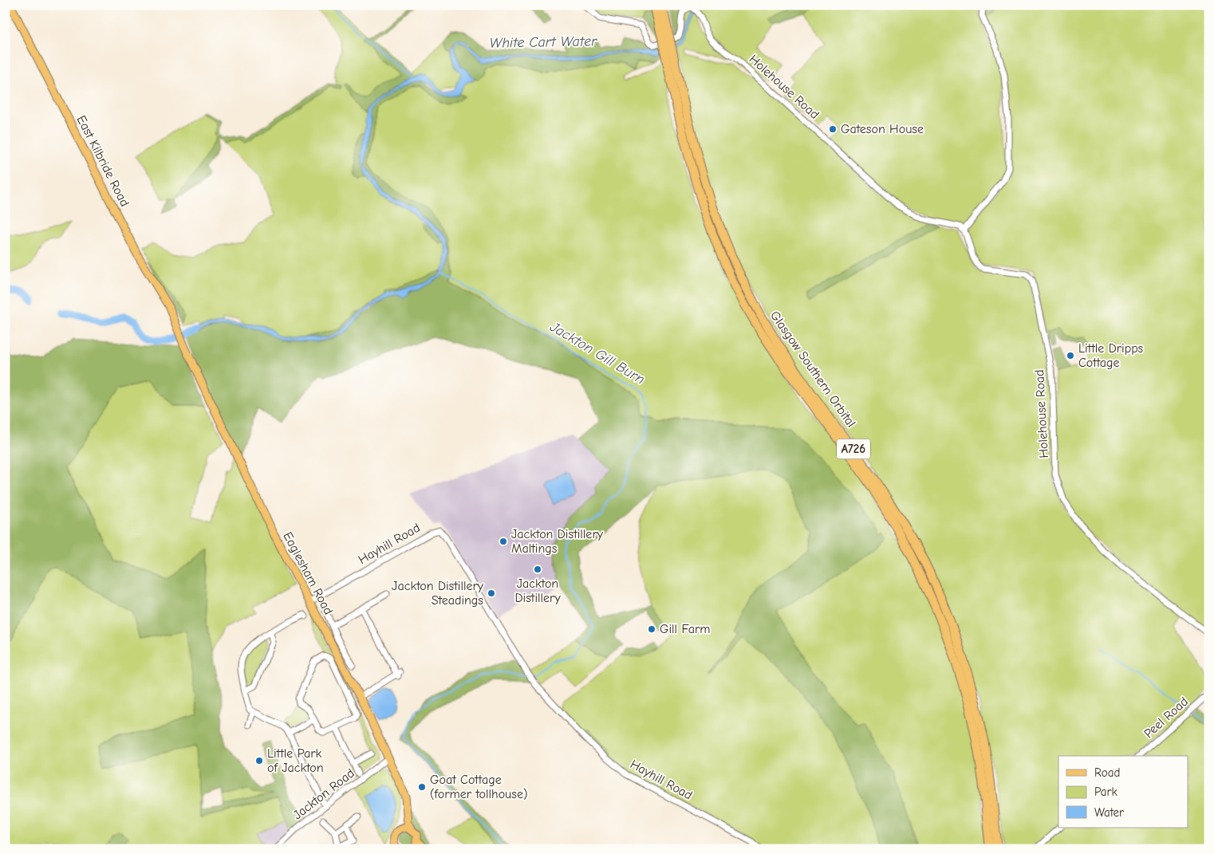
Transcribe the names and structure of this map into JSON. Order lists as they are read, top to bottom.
{
  "streets": {
    "highway": ["Glasgow Southern Orbital", "A726"],
    "main road": ["East Kilbride Road", "Eaglesham Road"],
    "street": [
      "Holehouse Road",
      "Hayhill Road",
      "Peel Road",
      "Jackton Road"
    ]
  },
  "crossings": [
    ["East Kilbride Road", "Eaglesham Road"],
    ["Hayhill Road", "Eaglesham Road"],
    ["Eaglesham Road", "Jackton Road"]
  ],
  "water": ["White Cart Water", "Jackton Gill Burn"],
  "places": [
    "Gateson House",
    "Little Dripps Cottage",
    "Jackton Distillery Maltings",
    "Jackton Distillery",
    "Jackton Distillery Steadings",
    "Gill Farm",
    "Little Park of Jackton",
    "Goat Cottage (former tollhouse)"
  ],
  "legend": ["Road", "Park", "Water"]
}
